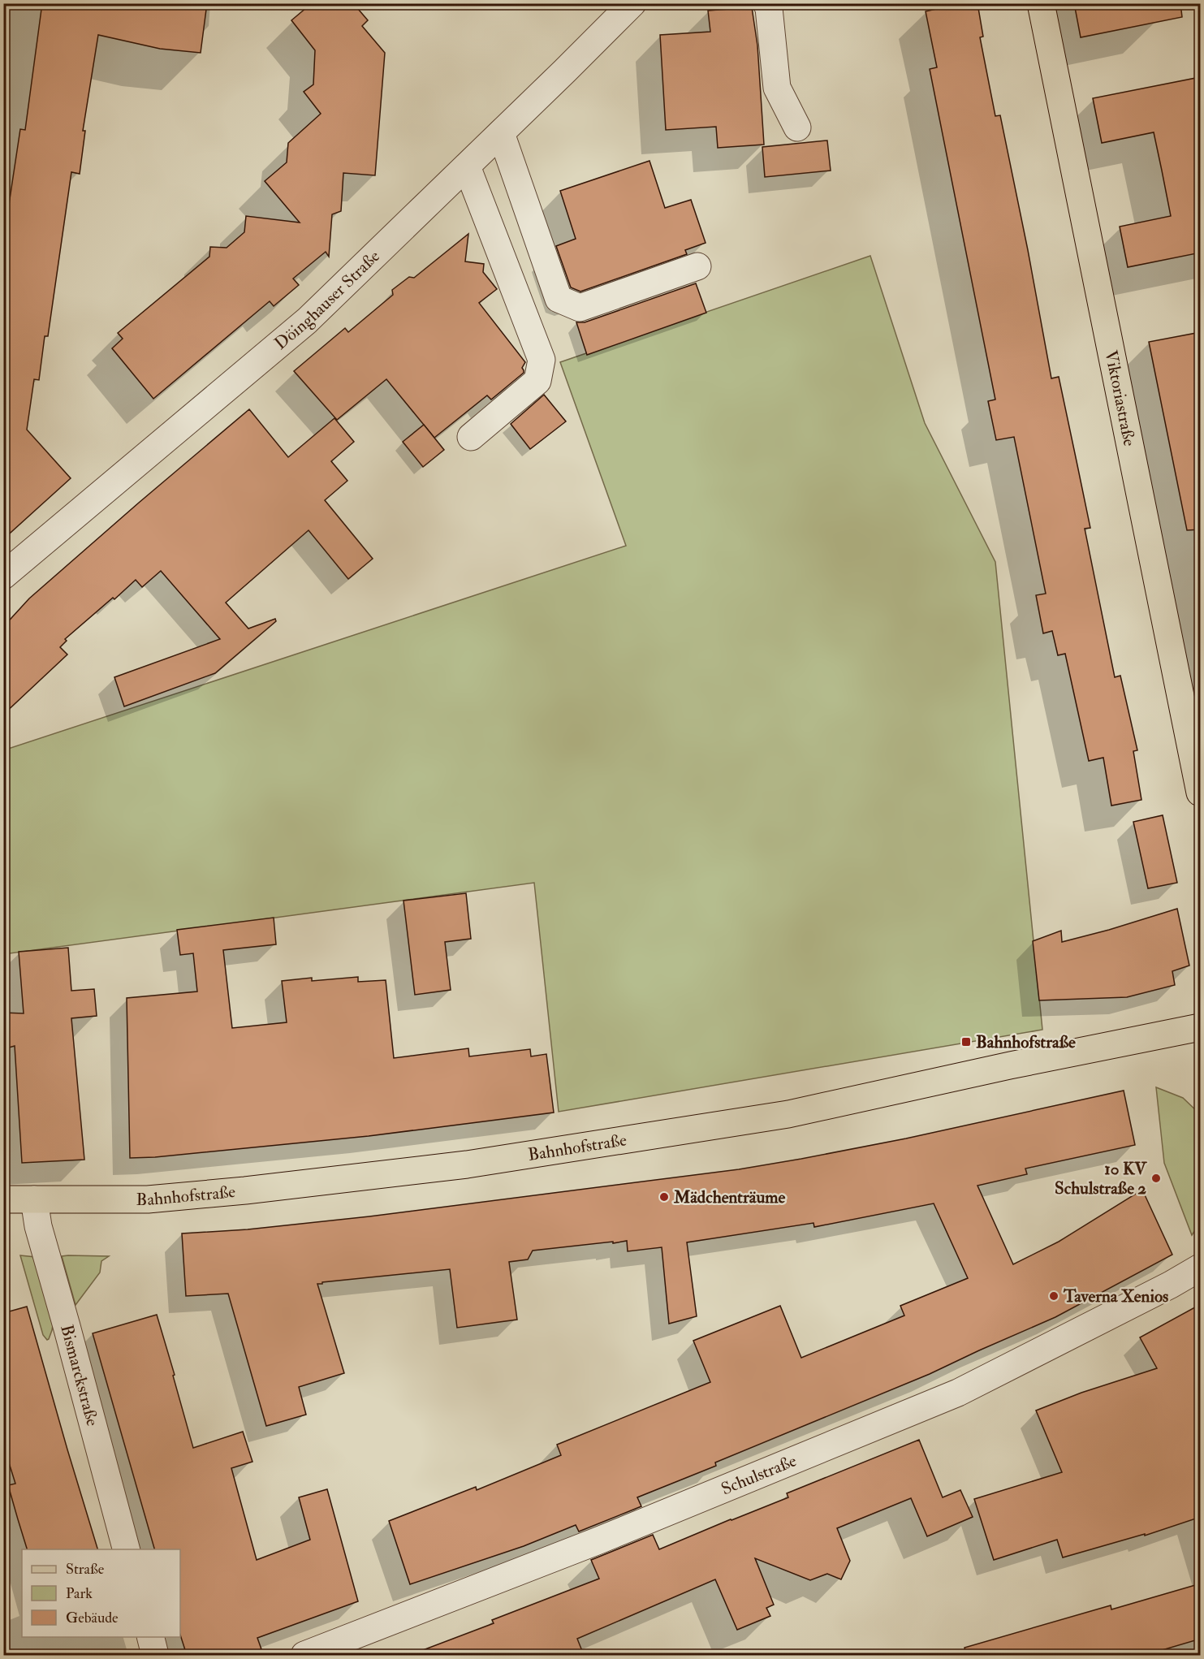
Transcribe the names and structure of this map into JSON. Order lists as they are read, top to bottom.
{
  "streets": {
    "main road": ["Viktoriastraße", "Bahnhofstraße"],
    "street": ["Döinghauser Straße", "Bismarckstraße", "Schulstraße"]
  },
  "crossings": [
    ["Bahnhofstraße", "Bismarckstraße"]
  ],
  "places": {
    "transit": ["Bahnhofstraße"],
    "other": ["10 KV Schulstraße 2", "Mädchenträume", "Taverna Xenios"]
  },
  "legend": ["Straße", "Park", "Gebäude"]
}
